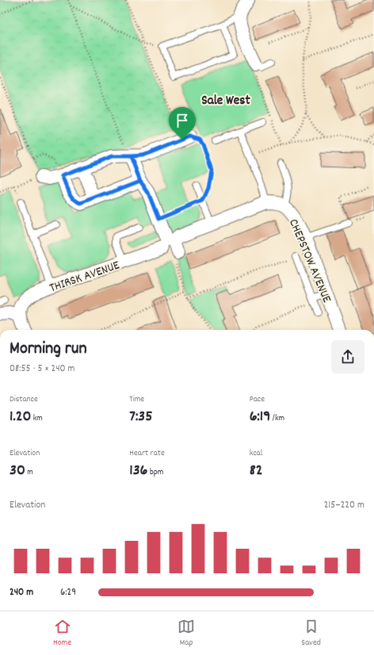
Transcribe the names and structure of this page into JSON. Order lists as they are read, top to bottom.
{
  "streets": {
    "street": ["CHEPSTOW AVENUE", "THIRSK AVENUE"]
  },
  "districts": ["Sale West"],
  "page": {
    "heading": ["Morning run", "08:55 · 5 × 240 m"],
    "stats": [
      ["Distance", "1.20 km"],
      ["Time", "7:35"],
      ["Pace", "6:19 /km"],
      ["Elevation", "30 m"],
      ["Heart rate", "136 bpm"],
      ["kcal", "82"]
    ],
    "chart": ["Elevation", "215–220 m"],
    "list": [
      {
        "name": "240 m",
        "note": "6:29"
      }
    ],
    "tabs": ["Home", "Map", "Saved"]
  }
}
